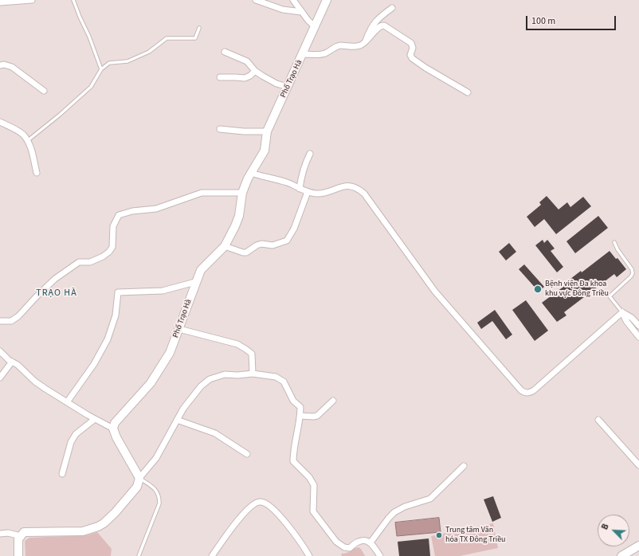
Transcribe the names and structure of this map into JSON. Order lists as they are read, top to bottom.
{
  "streets": {
    "street": ["Phố Trạo Hà"]
  },
  "districts": ["TRẠO HÀ"],
  "places": ["Bệnh viện Đa khoa khu vực Đông Triều", "Trung tâm Văn hóa TX Đông Triều"],
  "scale_bar": "100 m",
  "north": "top left"
}
